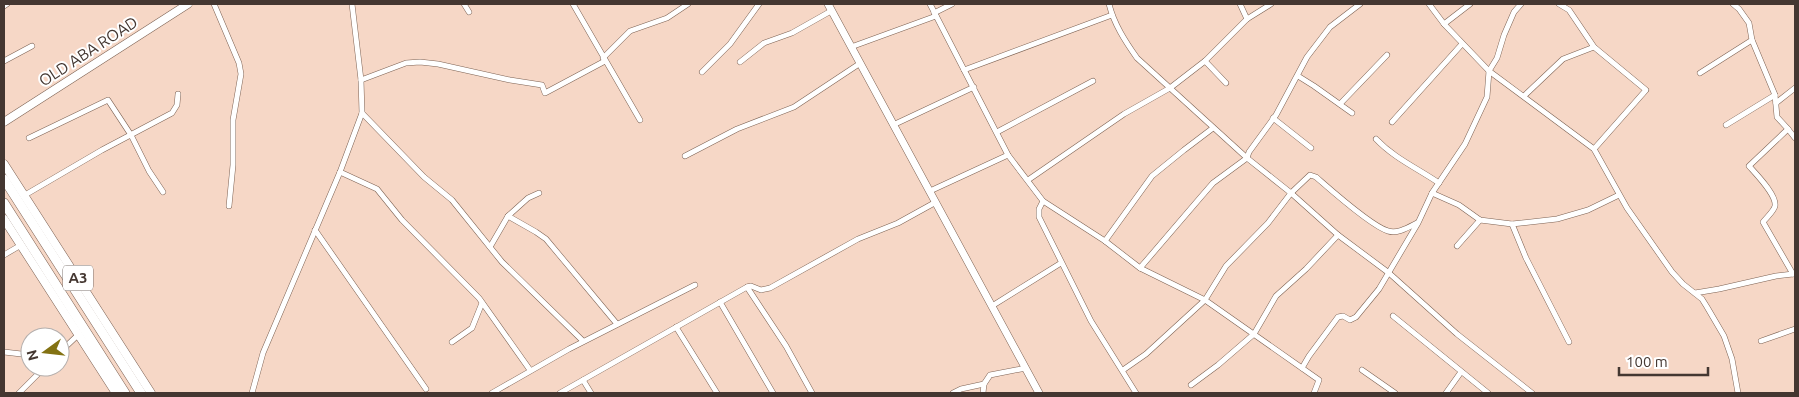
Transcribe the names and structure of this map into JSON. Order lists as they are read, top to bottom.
{
  "streets": {
    "main road": ["OLD ABA ROAD", "A3"]
  },
  "scale_bar": "100 m",
  "north": "left"
}
